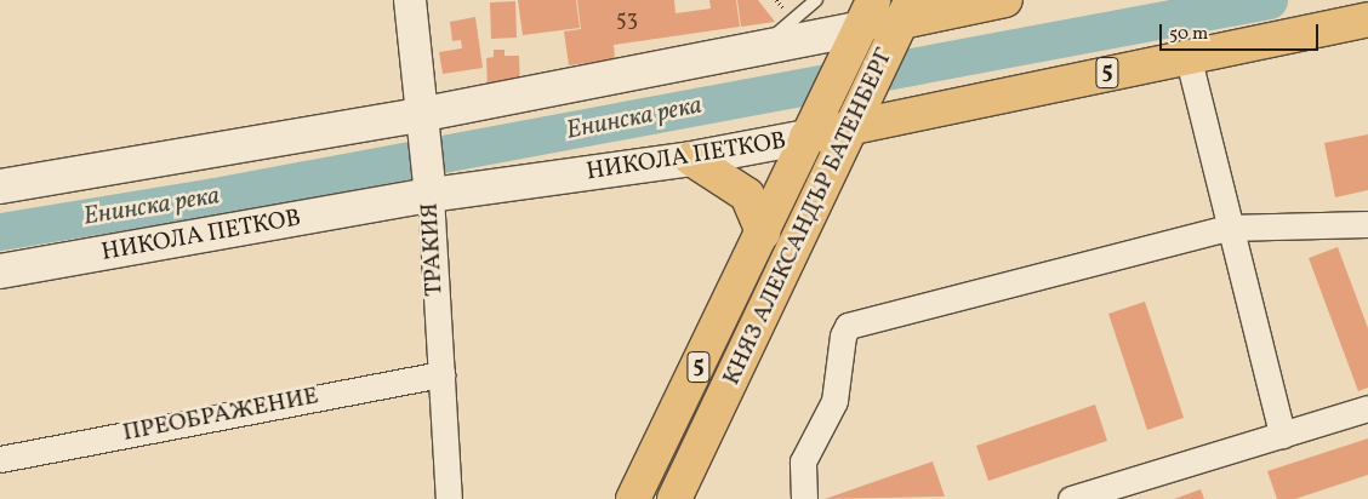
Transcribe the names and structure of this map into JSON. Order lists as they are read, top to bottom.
{
  "streets": {
    "main road": ["5", "НИКОЛА ПЕТКОВ", "КНЯЗ АЛЕКСАНДЪР БАТЕНБЕРГ"],
    "street": ["ТРАКИЯ", "ПРЕОБРАЖЕНИЕ"]
  },
  "crossings": [
    ["НИКОЛА ПЕТКОВ", "КНЯЗ АЛЕКСАНДЪР БАТЕНБЕРГ"],
    ["НИКОЛА ПЕТКОВ", "ТРАКИЯ"],
    ["ТРАКИЯ", "ПРЕОБРАЖЕНИЕ"]
  ],
  "water": ["Енинска река"],
  "house_numbers": ["53"],
  "scale_bar": "50 m"
}
